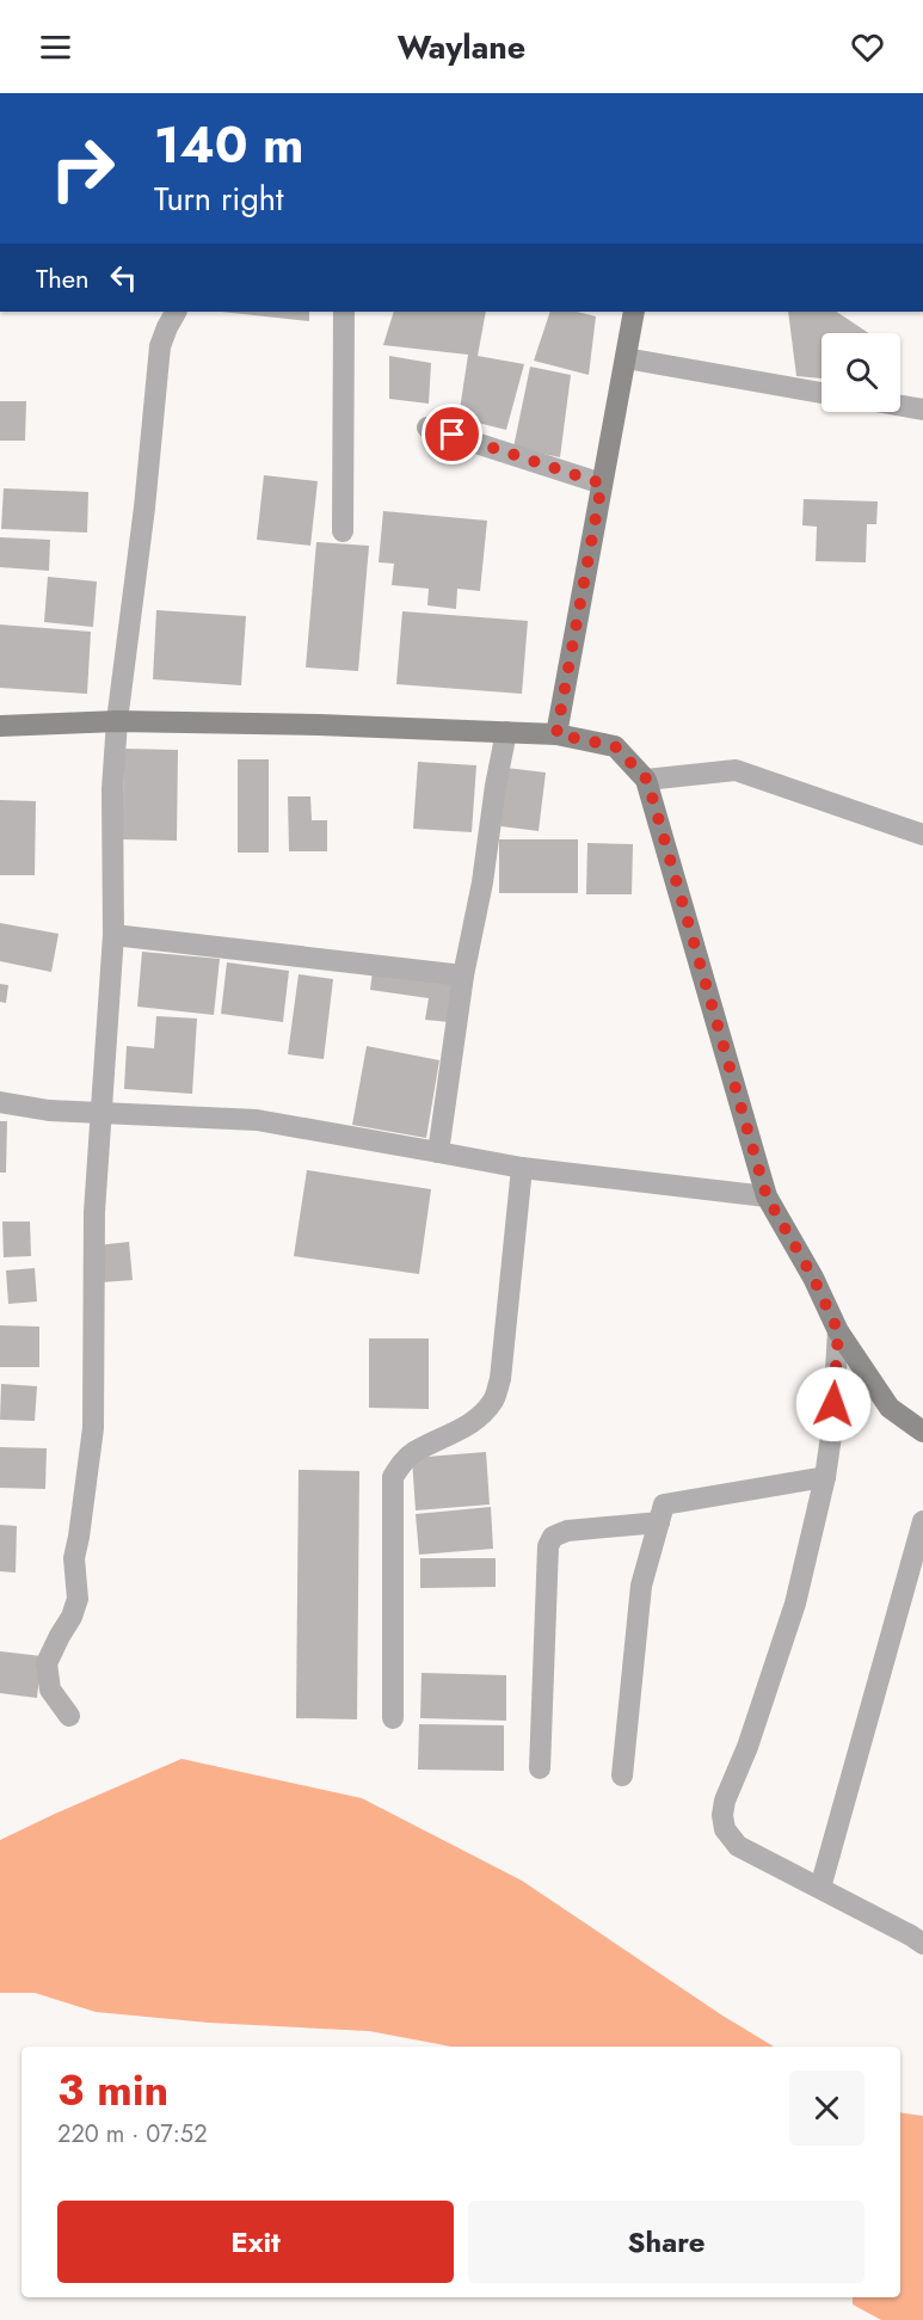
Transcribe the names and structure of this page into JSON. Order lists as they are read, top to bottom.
{
  "page": {
    "header": "Waylane",
    "turn": ["140 m", "Turn right"],
    "then": "Then",
    "heading": ["3 min", "220 m · 07:52"],
    "buttons": ["Exit", "Share"]
  }
}
